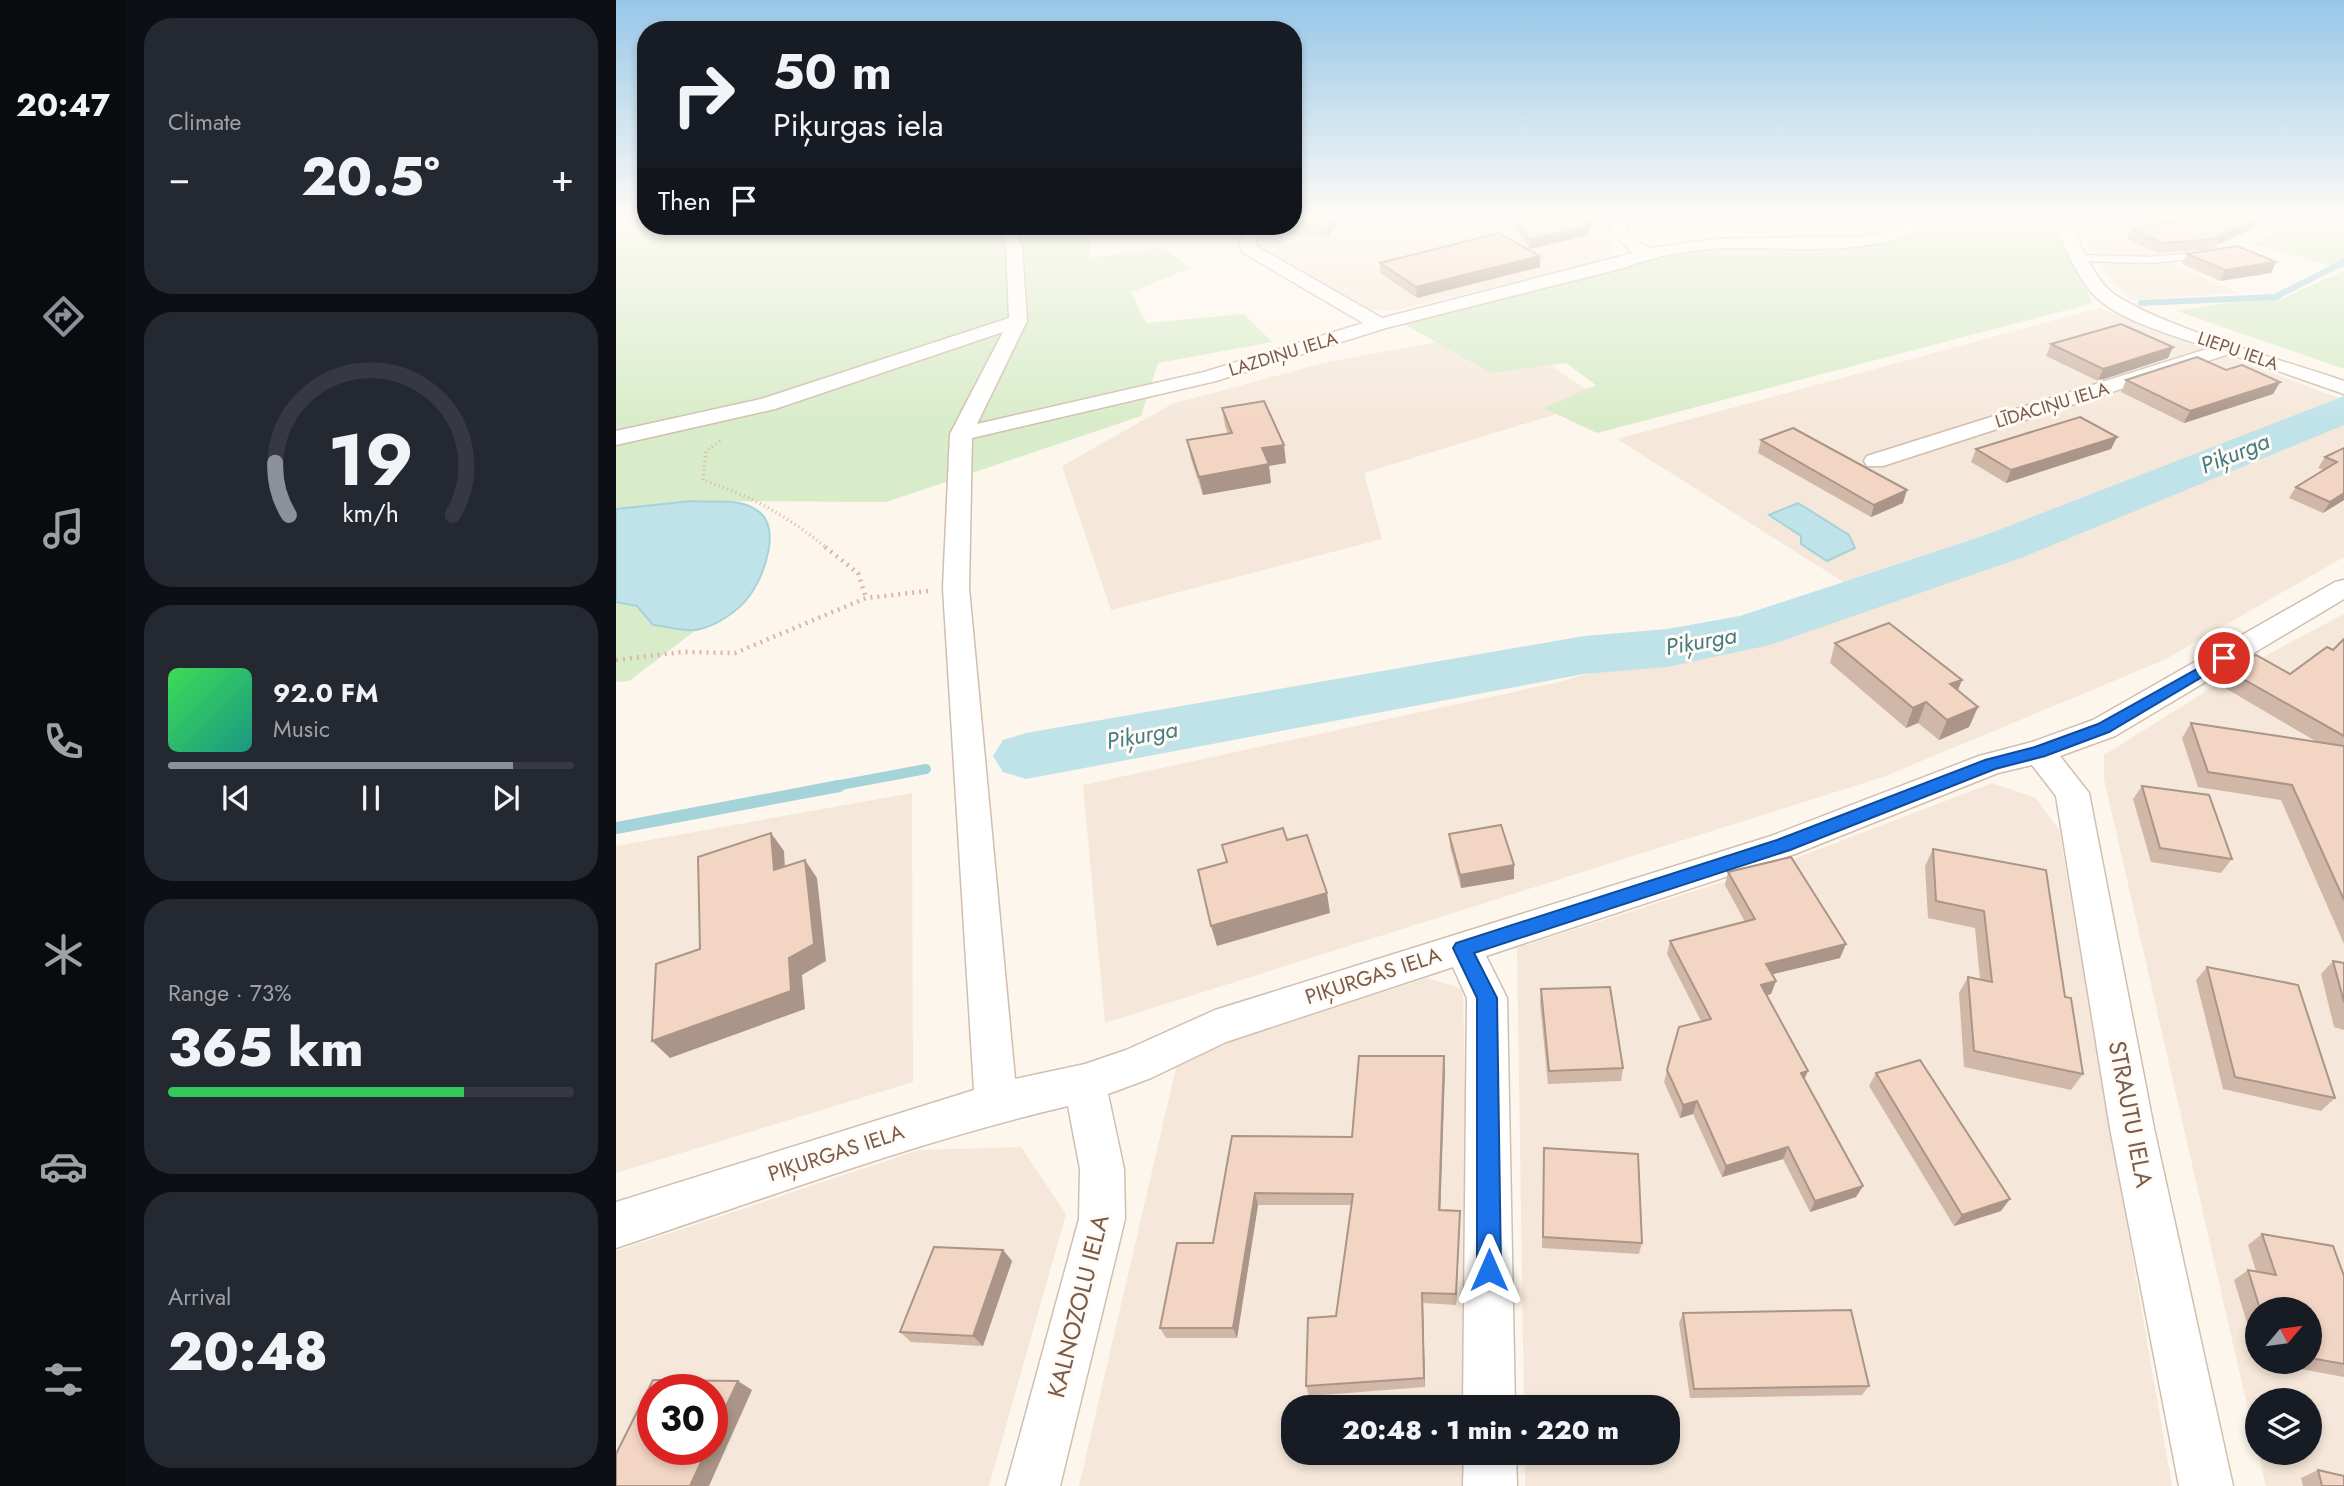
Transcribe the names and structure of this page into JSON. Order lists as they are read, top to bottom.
{
  "streets": {
    "street": [
      "LIEPU IELA",
      "LAZDIŅU IELA",
      "LĪDACIŅU IELA",
      "PIĶURGAS IELA",
      "STRAUTU IELA",
      "KALNOZOLU IELA"
    ]
  },
  "crossings": [
    ["LIEPU IELA", "LĪDACIŅU IELA"],
    ["PIĶURGAS IELA", "STRAUTU IELA"],
    ["PIĶURGAS IELA", "KALNOZOLU IELA"]
  ],
  "water": ["Piķurga"],
  "north": "top right",
  "page": {
    "tabs": "20:47",
    "tile": [
      "Climate",
      ["Range · 73%", "365 km"],
      ["Arrival", "20:48"]
    ],
    "turn": ["50 m", "Piķurgas iela"],
    "heat": ["−", "20.5°", "+"],
    "then": "Then",
    "song": ["92.0 FM", "Music"],
    "limit": "30",
    "trip": "20:48 · 1 min · 220 m",
    "gauge": ["19", "km/h"]
  }
}
